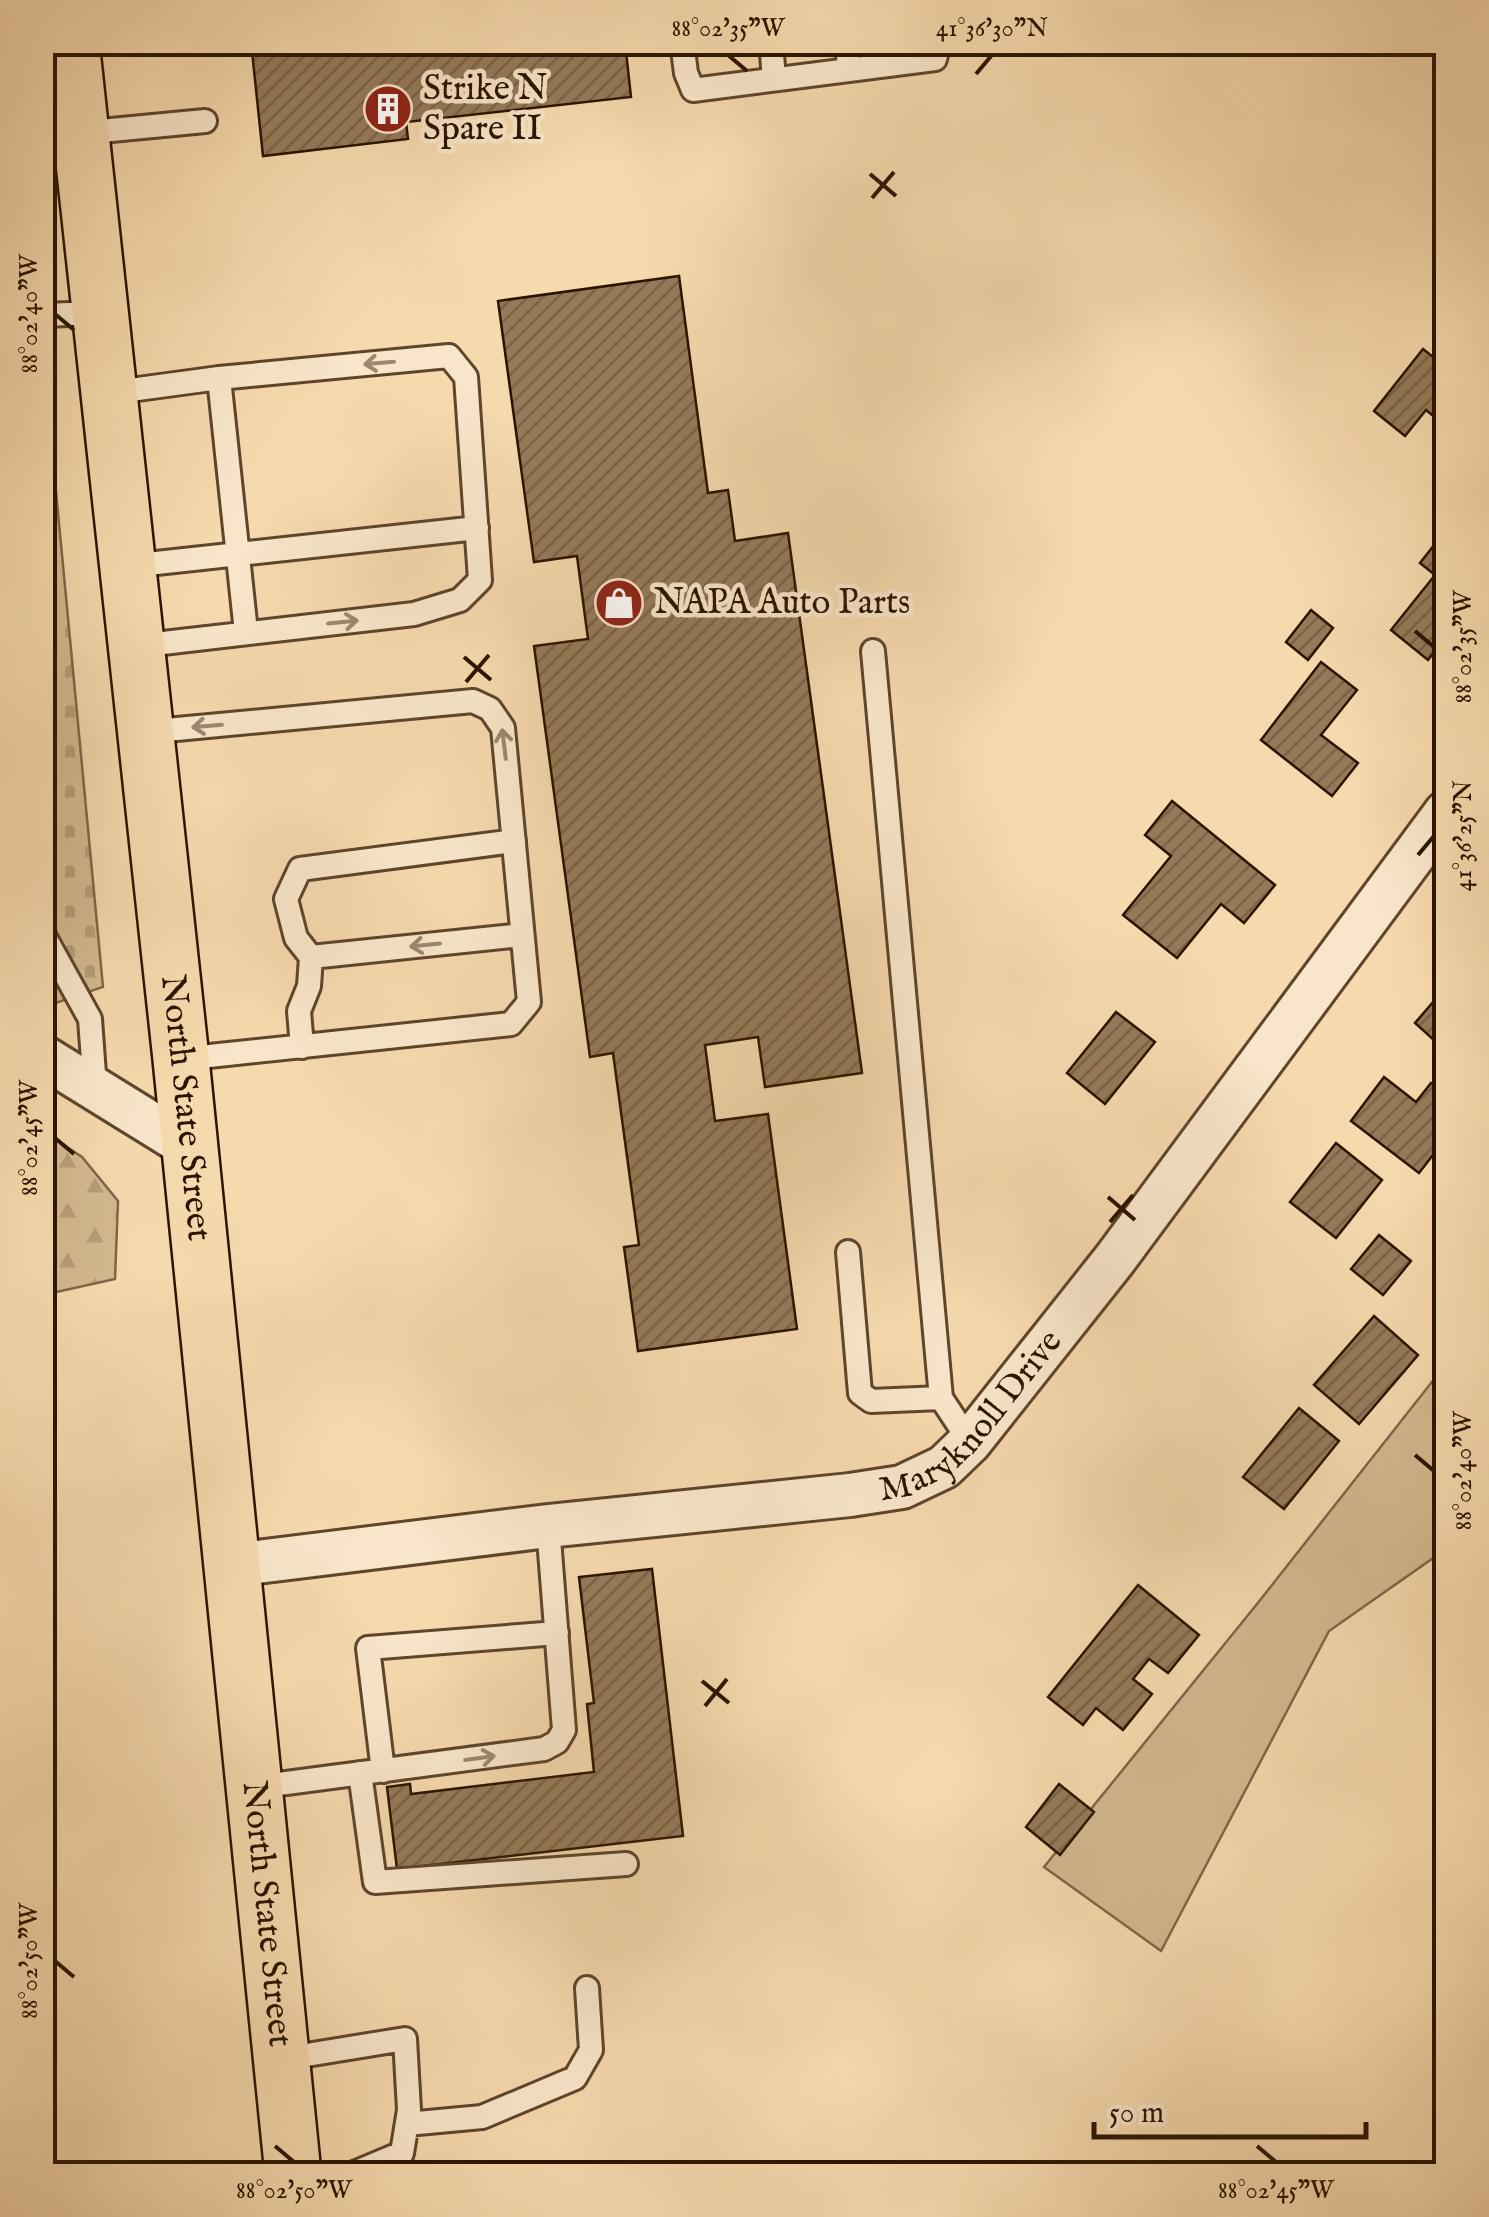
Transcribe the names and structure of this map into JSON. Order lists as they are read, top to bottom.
{
  "streets": {
    "main road": ["North State Street"],
    "street": ["Maryknoll Drive"]
  },
  "crossings": [
    ["North State Street", "Maryknoll Drive"]
  ],
  "places": {
    "building": ["Strike N Spare II"],
    "shop": ["NAPA Auto Parts"]
  },
  "scale_bar": "50 m",
  "coordinates": [
    "88°02'35\"W",
    "41°36'30\"N",
    "88°02'40\"W",
    "41°36'25\"N",
    "88°02'45\"W",
    "88°02'50\"W"
  ]
}
